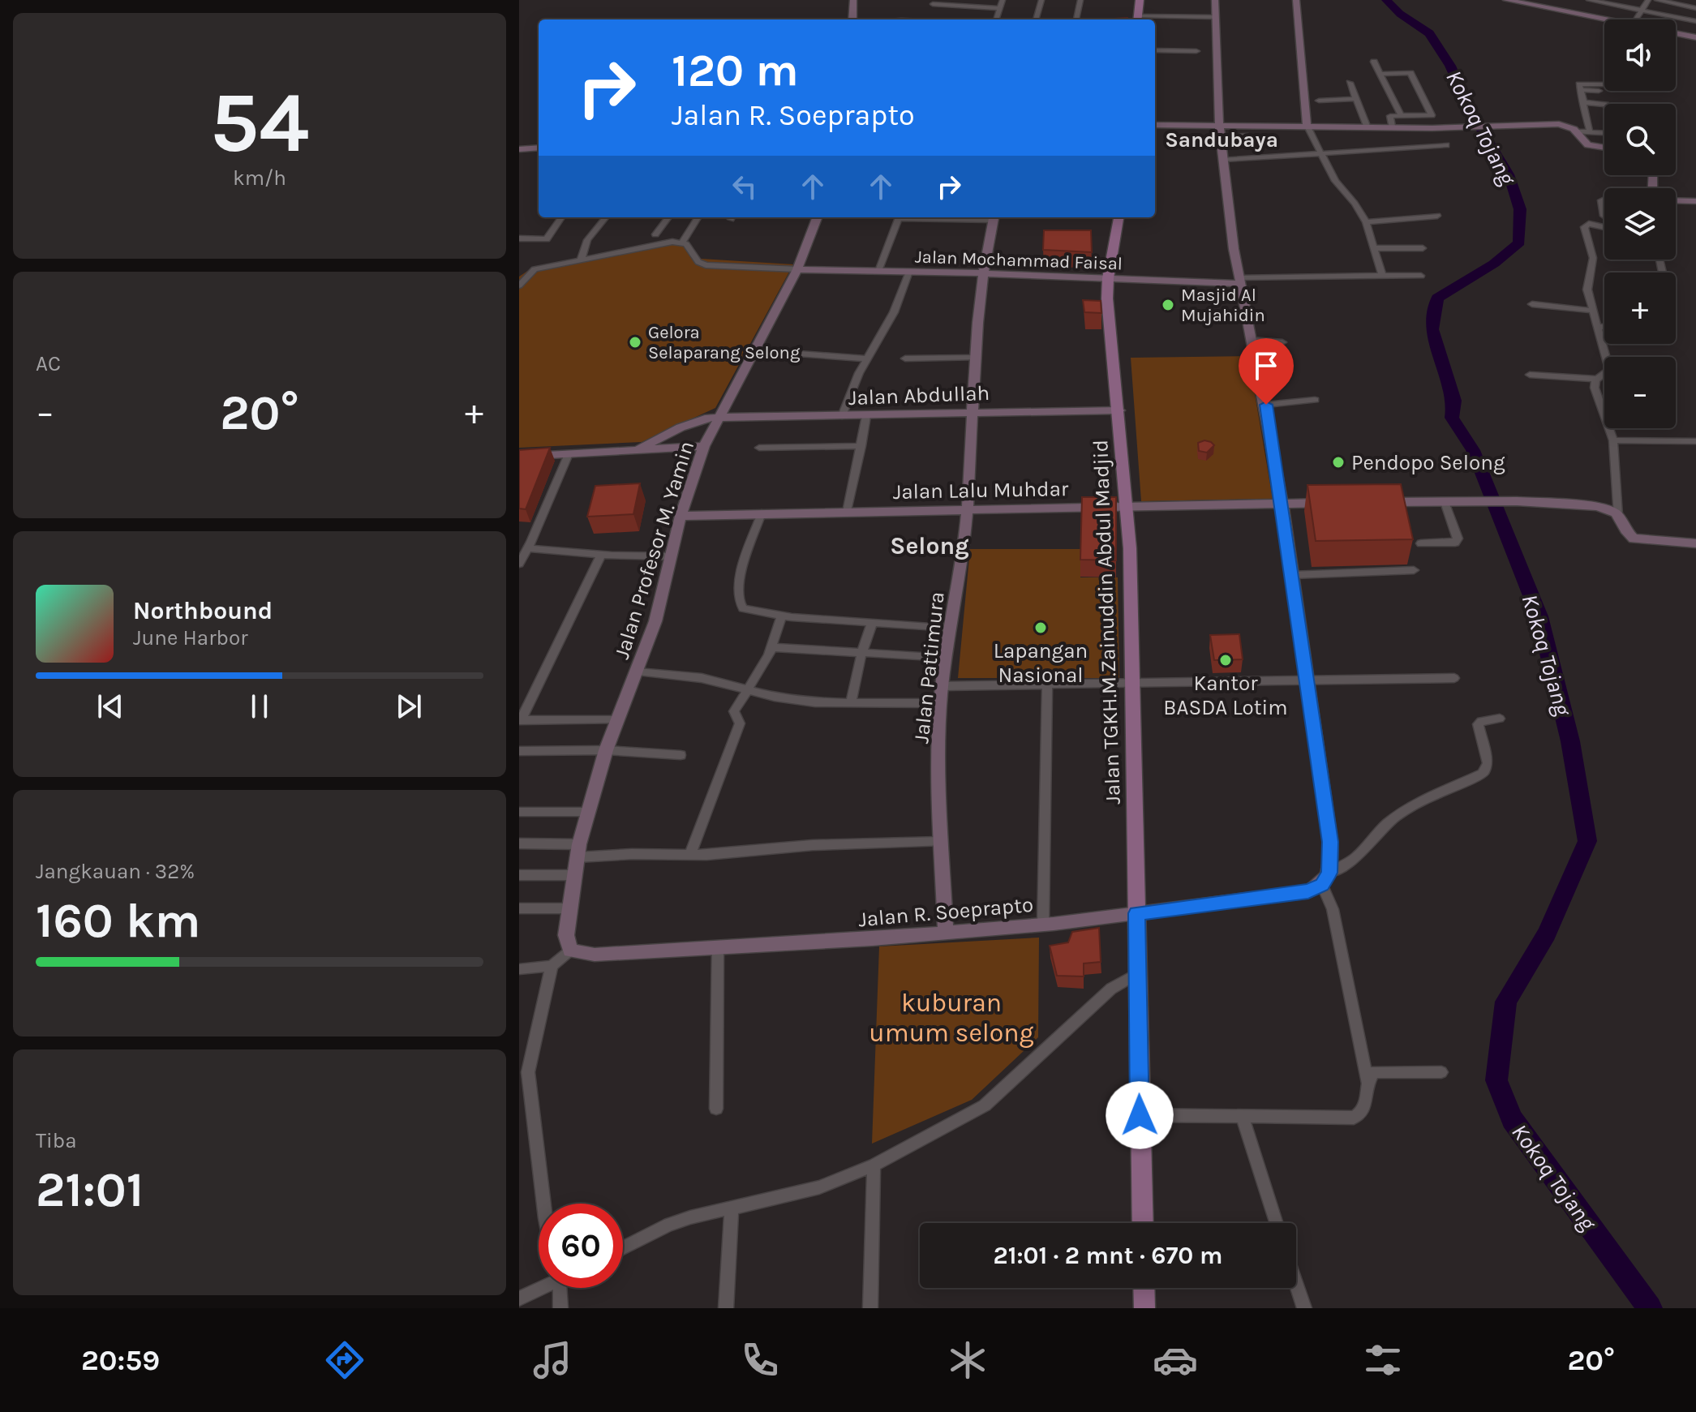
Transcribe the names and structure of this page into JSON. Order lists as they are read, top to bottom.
{
  "streets": {
    "main road": ["Jalan TGKH.M.Zainuddin Abdul Madjid"],
    "street": [
      "Jalan Mochammad Faisal",
      "Jalan Abdullah",
      "Jalan Lalu Muhdar",
      "Jalan Profesor M. Yamin",
      "Jalan Pattimura",
      "Jalan R. Soeprapto"
    ]
  },
  "crossings": [
    ["Jalan Mochammad Faisal", "Jalan Profesor M. Yamin"],
    ["Jalan Mochammad Faisal", "Jalan TGKH.M.Zainuddin Abdul Madjid"],
    ["Jalan Mochammad Faisal", "Jalan Pattimura"],
    ["Jalan Abdullah", "Jalan Profesor M. Yamin"],
    ["Jalan Abdullah", "Jalan TGKH.M.Zainuddin Abdul Madjid"],
    ["Jalan Abdullah", "Jalan Pattimura"],
    ["Jalan Lalu Muhdar", "Jalan Profesor M. Yamin"],
    ["Jalan Lalu Muhdar", "Jalan TGKH.M.Zainuddin Abdul Madjid"],
    ["Jalan Lalu Muhdar", "Jalan Pattimura"],
    ["Jalan Profesor M. Yamin", "Jalan R. Soeprapto"],
    ["Jalan TGKH.M.Zainuddin Abdul Madjid", "Jalan R. Soeprapto"],
    ["Jalan Pattimura", "Jalan R. Soeprapto"]
  ],
  "districts": ["Sandubaya", "Selong"],
  "water": ["Kokoq Tojang"],
  "parks": ["kuburan umum selong"],
  "places": [
    "Masjid Al Mujahidin",
    "Gelora Selaparang Selong",
    "Pendopo Selong",
    "Lapangan Nasional",
    "Kantor BASDA Lotim"
  ],
  "page": {
    "tile": [
      ["54", "km/h"],
      "AC",
      ["Jangkauan · 32%", "160 km"],
      ["Tiba", "21:01"]
    ],
    "map_buttons": ["+", "−"],
    "turn": ["120 m", "Jalan R. Soeprapto"],
    "heat": ["−", "20°", "+"],
    "song": ["Northbound", "June Harbor"],
    "limit": "60",
    "trip": "21:01 · 2 mnt · 670 m",
    "tabs": ["20:59", "20°"]
  }
}
